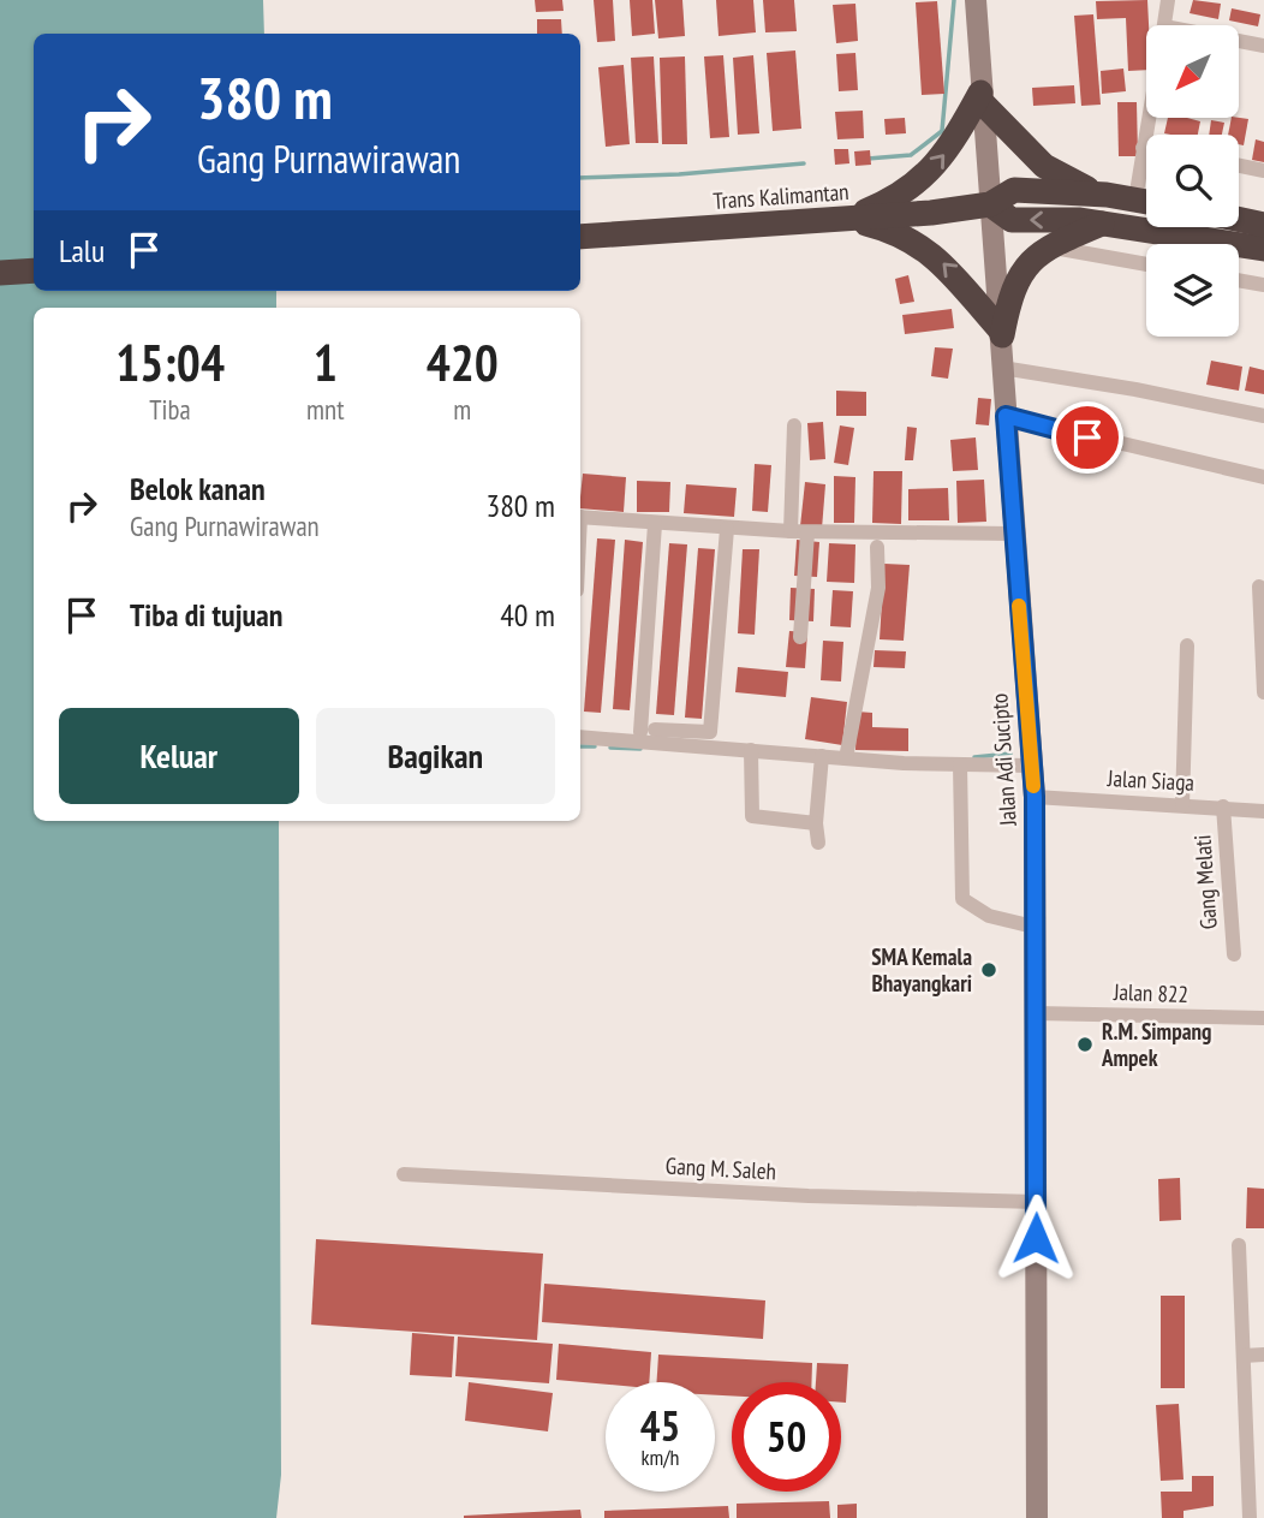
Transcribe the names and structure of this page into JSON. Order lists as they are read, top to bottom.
{
  "streets": {
    "highway": ["Trans Kalimantan"],
    "main road": ["Jalan Adi Sucipto"],
    "street": [
      "Jalan Siaga",
      "Gang Melati",
      "Jalan 822",
      "Gang M. Saleh"
    ]
  },
  "crossings": [
    ["Trans Kalimantan", "Jalan Adi Sucipto"],
    ["Jalan Adi Sucipto", "Jalan Siaga"],
    ["Jalan Adi Sucipto", "Jalan 822"],
    ["Jalan Adi Sucipto", "Gang M. Saleh"],
    ["Jalan Siaga", "Gang Melati"]
  ],
  "places": ["SMA Kemala Bhayangkari", "R.M. Simpang Ampek"],
  "north": "bottom left",
  "page": {
    "turn": ["380 m", "Gang Purnawirawan"],
    "then": "Lalu",
    "eta": [
      "15:04",
      "Tiba",
      "1",
      "mnt",
      "420",
      "m"
    ],
    "list": [
      {
        "name": "Belok kanan",
        "note": "Gang Purnawirawan",
        "value": "380 m"
      },
      {
        "name": "Tiba di tujuan",
        "value": "40 m"
      }
    ],
    "buttons": ["Keluar", "Bagikan"],
    "speed": "45 km/h",
    "limit": "50"
  }
}
